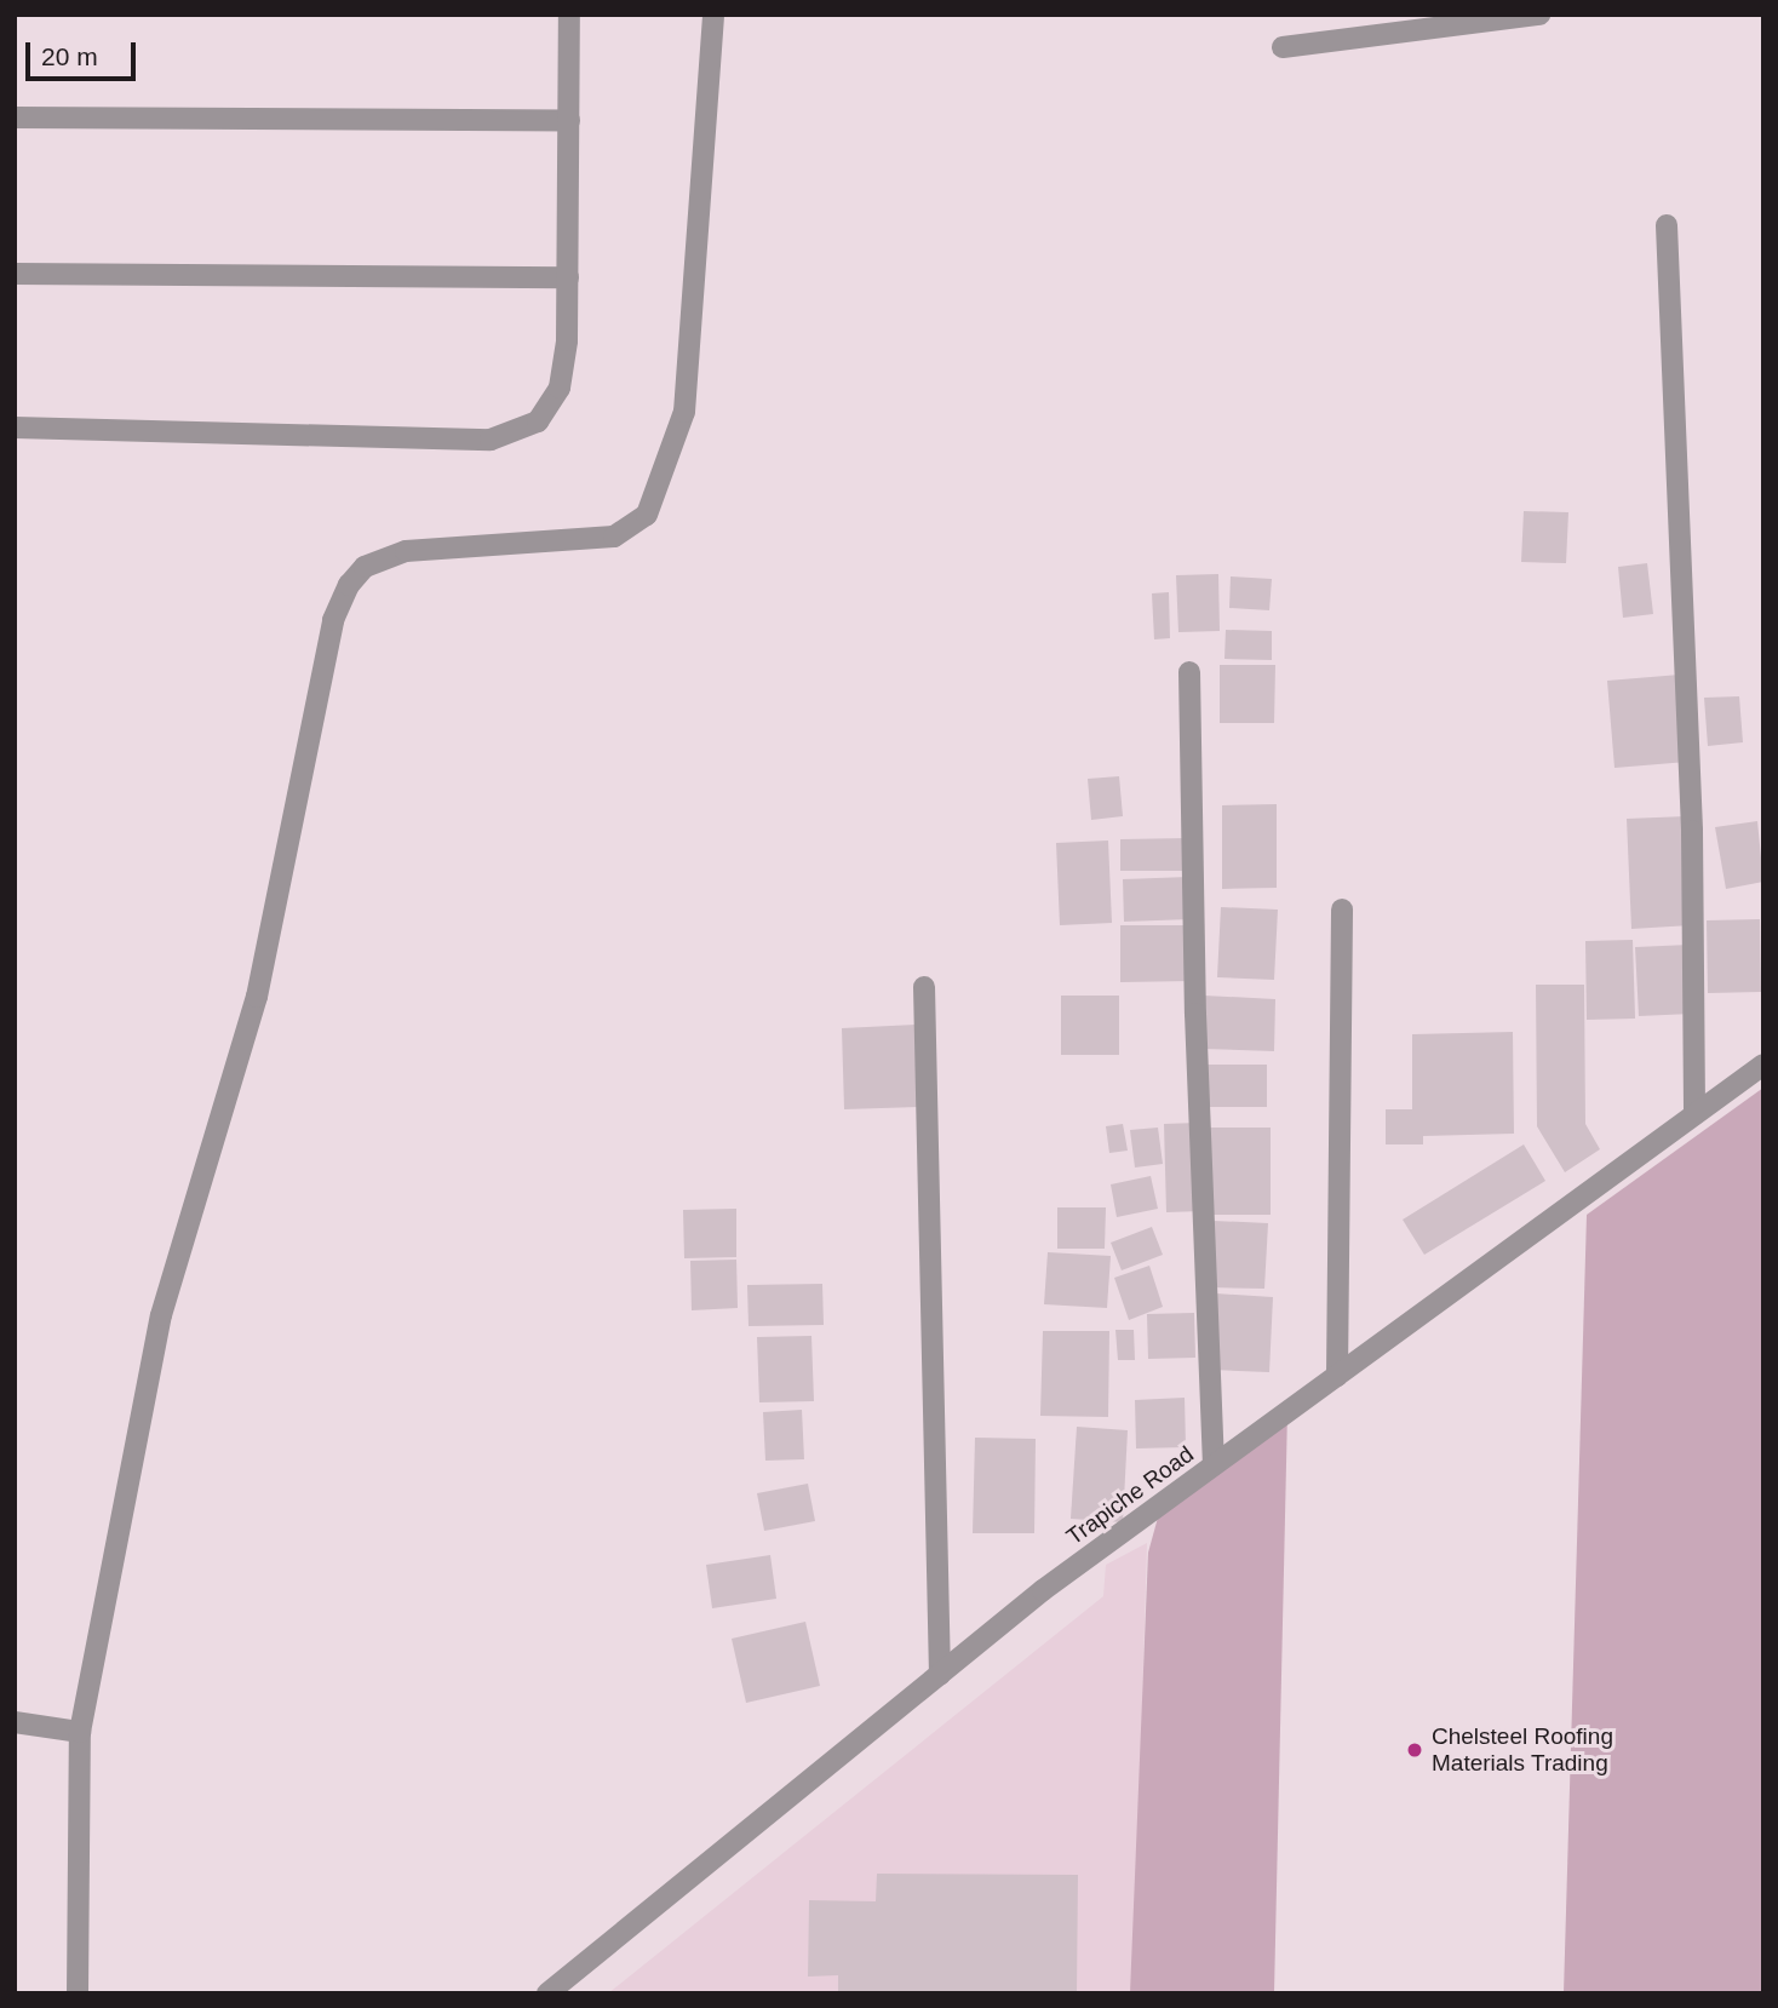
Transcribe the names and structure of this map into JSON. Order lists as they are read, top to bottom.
{
  "streets": {
    "street": ["Trapiche Road"]
  },
  "places": ["Chelsteel Roofing Materials Trading"],
  "scale_bar": "20 m"
}
